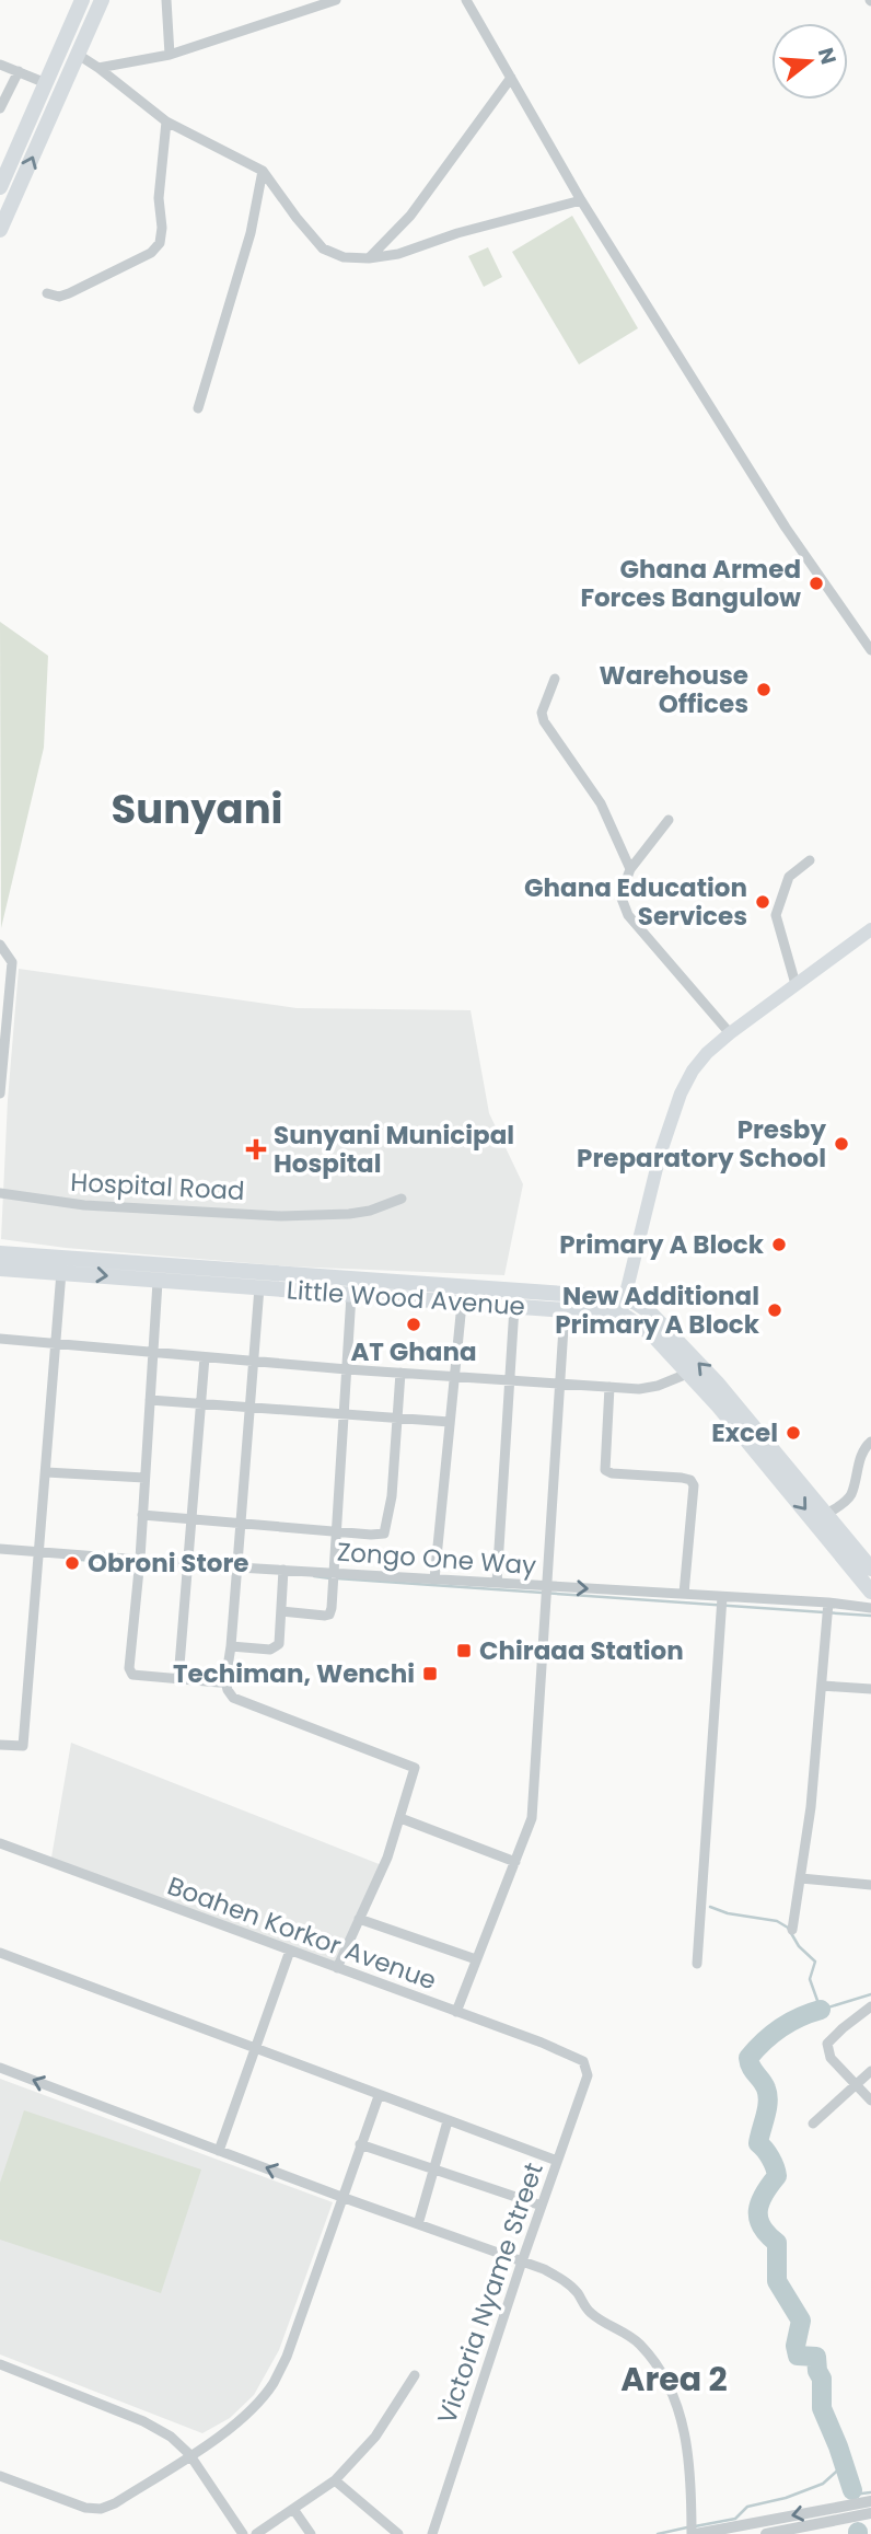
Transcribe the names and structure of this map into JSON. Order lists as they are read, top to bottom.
{
  "streets": {
    "main road": ["Little Wood Avenue"],
    "street": [
      "Hospital Road",
      "Zongo One Way",
      "Boahen Korkor Avenue",
      "Victoria Nyame Street"
    ]
  },
  "crossings": [
    ["Boahen Korkor Avenue", "Victoria Nyame Street"]
  ],
  "districts": ["Sunyani", "Area 2"],
  "places": {
    "other": [
      "Ghana Armed Forces Bangulow",
      "Warehouse Offices",
      "Ghana Education Services",
      "Presby Preparatory School",
      "Primary A Block",
      "New Additional Primary A Block",
      "AT Ghana",
      "Excel",
      "Obroni Store"
    ],
    "health": ["Sunyani Municipal Hospital"],
    "transit": ["Chiraaa Station", "Techiman, Wenchi"]
  },
  "north": "right"
}
